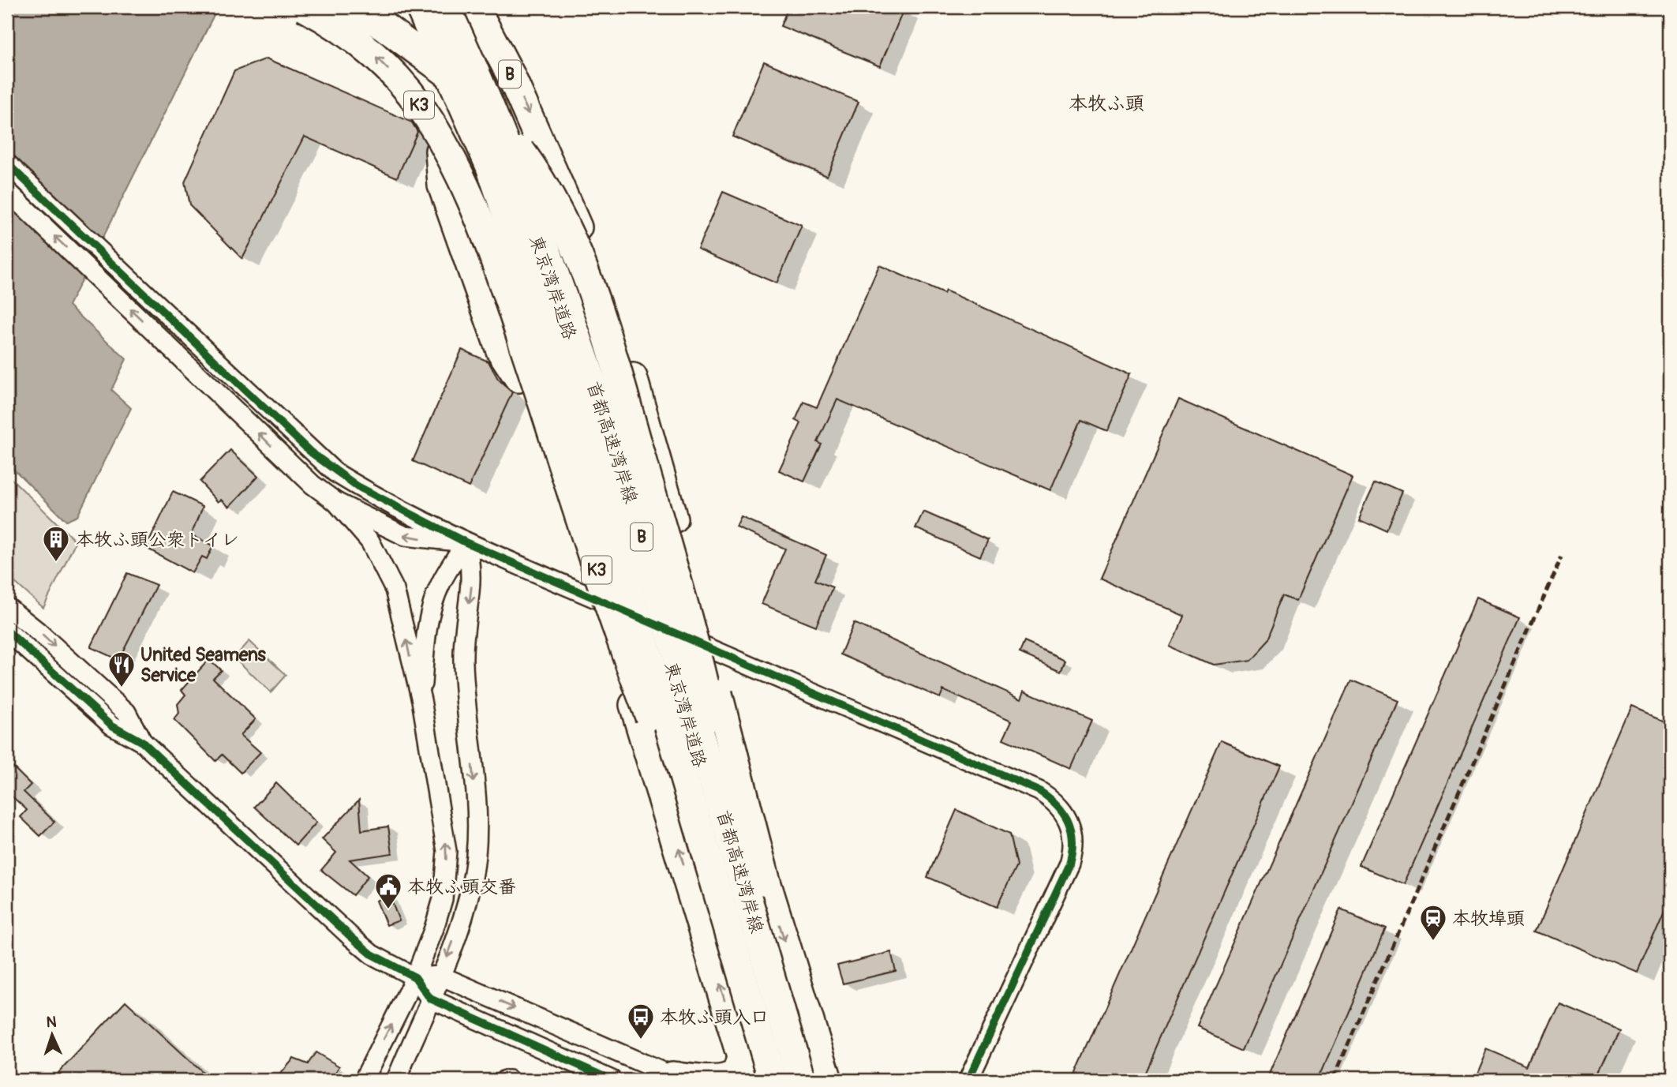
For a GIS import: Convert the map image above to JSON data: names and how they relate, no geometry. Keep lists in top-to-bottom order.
{
  "streets": {
    "highway": [
      "B",
      "K3",
      "東京湾岸道路",
      "首都高速湾岸線"
    ]
  },
  "crossings": [
    ["K3", "首都高速湾岸線"]
  ],
  "districts": ["本牧ふ頭"],
  "places": {
    "building": ["本牧ふ頭公衆トイレ"],
    "restaurant": ["United Seamens Service"],
    "public building": ["本牧ふ頭交番"],
    "station": ["本牧埠頭"],
    "bus stop": ["本牧ふ頭入口"]
  },
  "north": "top"
}
